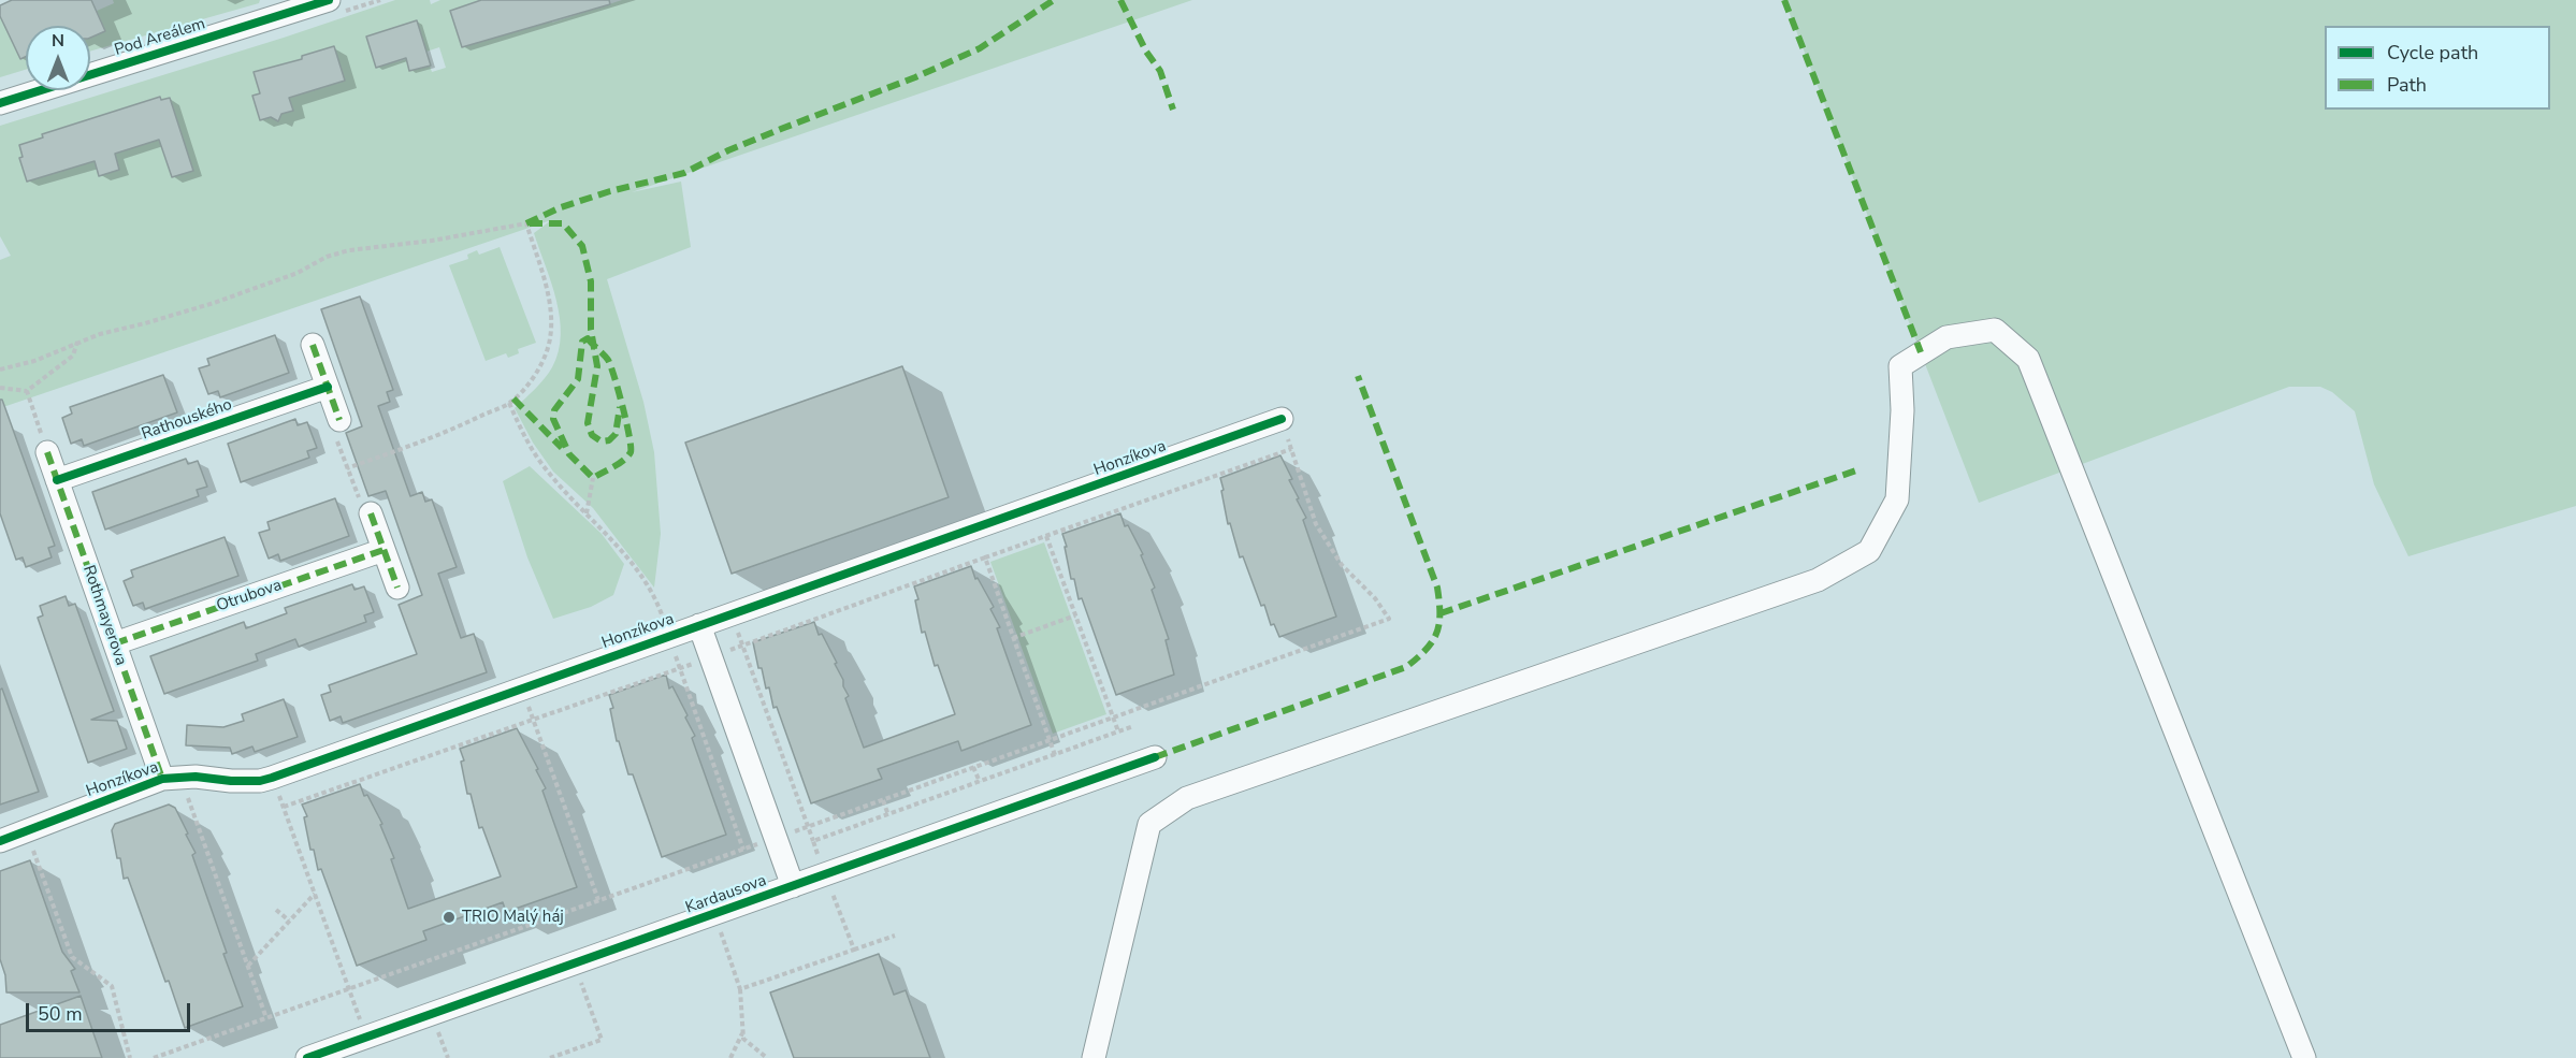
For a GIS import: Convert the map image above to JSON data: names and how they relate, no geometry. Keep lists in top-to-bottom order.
{
  "streets": {
    "street": [
      "Pod Areálem",
      "Rathouského",
      "Honzíkova",
      "Otrubova",
      "Rothmayerova",
      "Kardausova"
    ]
  },
  "crossings": [
    ["Rathouského", "Rothmayerova"],
    ["Honzíkova", "Rothmayerova"],
    ["Otrubova", "Rothmayerova"]
  ],
  "places": ["TRIO Malý háj"],
  "legend": ["Cycle path", "Path"],
  "scale_bar": "50 m",
  "north": "top"
}
